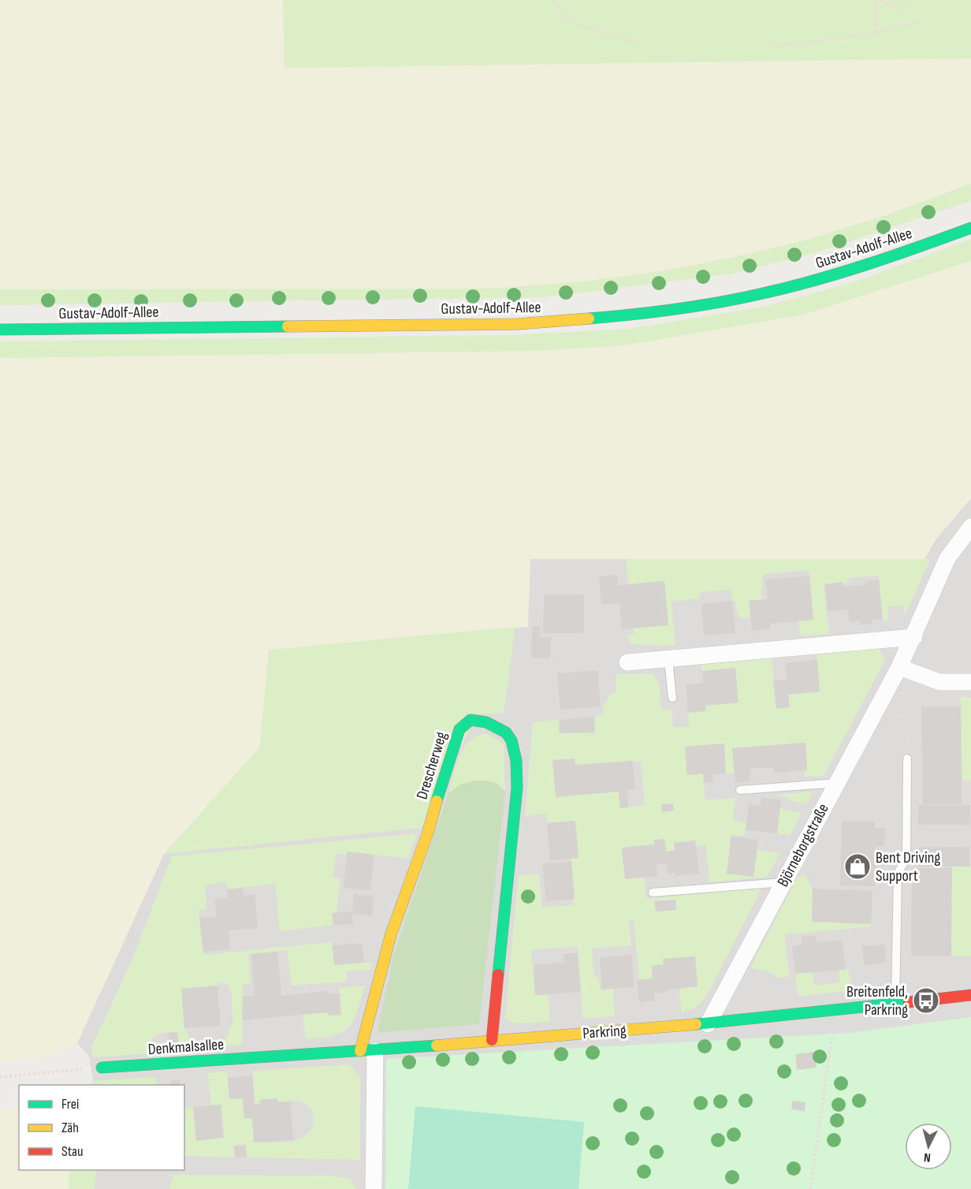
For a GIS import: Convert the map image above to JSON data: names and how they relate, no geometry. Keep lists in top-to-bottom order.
{
  "streets": {
    "street": [
      "Gustav-Adolf-Allee",
      "Drescherweg",
      "Björneborgstraße",
      "Parkring",
      "Denkmalsallee"
    ]
  },
  "crossings": [
    ["Drescherweg", "Parkring"],
    ["Drescherweg", "Denkmalsallee"],
    ["Björneborgstraße", "Parkring"],
    ["Parkring", "Denkmalsallee"]
  ],
  "places": {
    "shop": ["Bent Driving Support"],
    "bus stop": ["Breitenfeld, Parkring"]
  },
  "legend": ["Frei", "Zäh", "Stau"],
  "north": "bottom"
}
